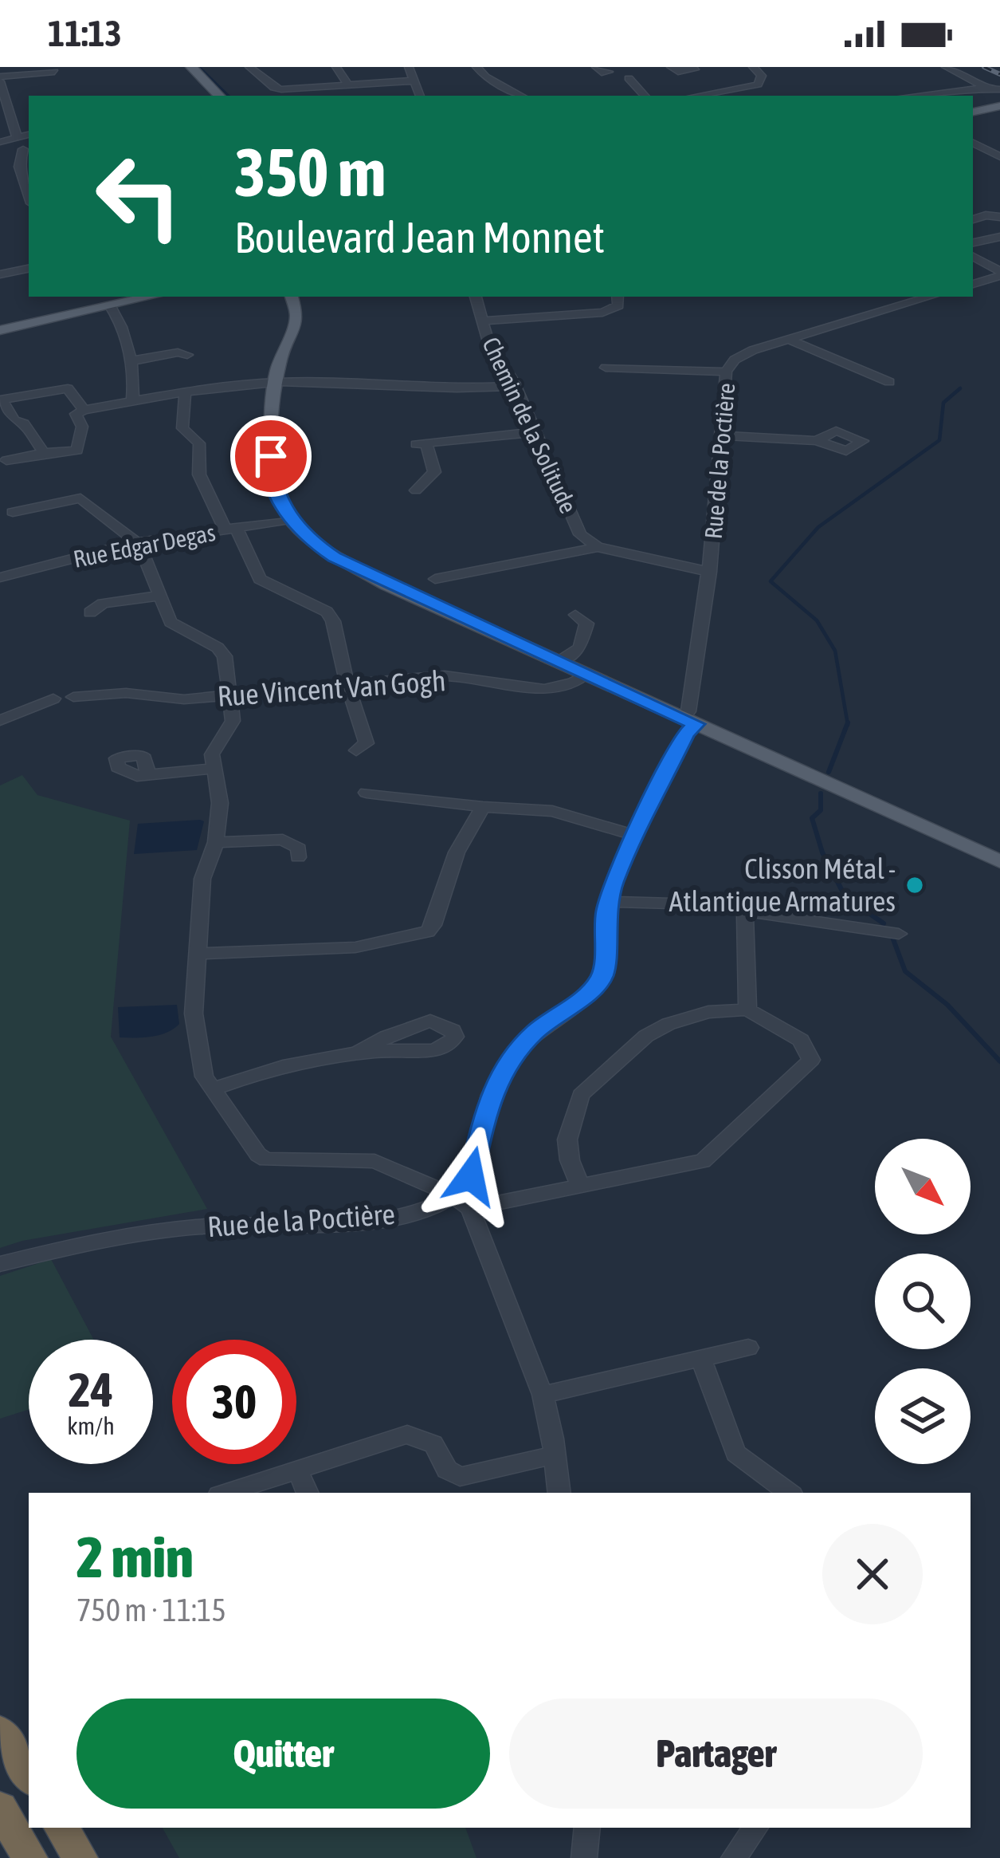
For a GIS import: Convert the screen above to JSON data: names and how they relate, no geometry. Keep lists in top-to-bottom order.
{
  "streets": {
    "street": [
      "Chemin de la Solitude",
      "Rue de la Poctière",
      "Rue Edgar Degas",
      "Rue Vincent Van Gogh"
    ]
  },
  "places": ["Clisson Métal - Atlantique Armatures"],
  "north": "bottom right",
  "page": {
    "status": "11:13",
    "turn": ["350 m", "Boulevard Jean Monnet"],
    "speed": "24 km/h",
    "limit": "30",
    "heading": ["2 min", "750 m · 11:15"],
    "buttons": ["Quitter", "Partager"]
  }
}
